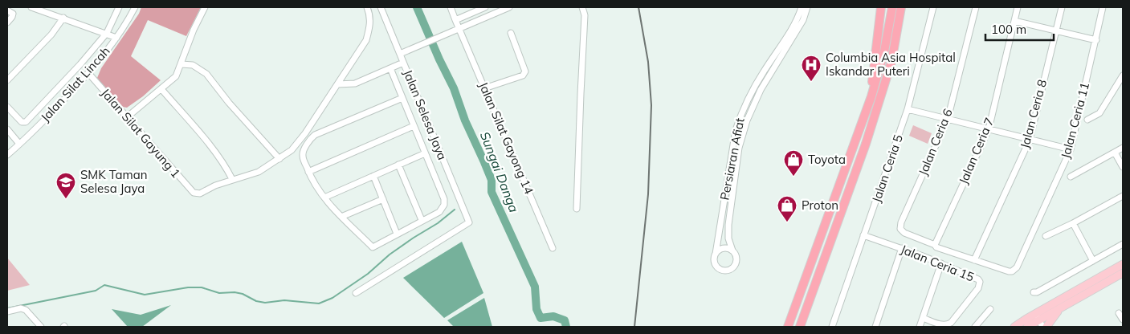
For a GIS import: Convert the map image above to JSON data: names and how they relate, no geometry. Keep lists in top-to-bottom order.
{
  "streets": {
    "street": [
      "Jalan Silat Lincah",
      "Jalan Ceria 8",
      "Jalan Selesa Jaya",
      "Jalan Ceria 11",
      "Jalan Silat Gayung 1",
      "Jalan Silat Gayong 14",
      "Jalan Ceria 6",
      "Jalan Ceria 7",
      "Persiaran Afiat",
      "Jalan Ceria 5",
      "Jalan Ceria 15"
    ]
  },
  "crossings": [
    ["Jalan Silat Lincah", "Jalan Silat Gayung 1"],
    ["Jalan Ceria 8", "Jalan Ceria 11"],
    ["Jalan Ceria 6", "Jalan Ceria 7"],
    ["Jalan Ceria 5", "Jalan Ceria 15"]
  ],
  "water": ["Sungai Danga"],
  "places": {
    "hospital": ["Columbia Asia Hospital Iskandar Puteri"],
    "shop": ["Toyota", "Proton"],
    "school or university": ["SMK Taman Selesa Jaya"]
  },
  "scale_bar": "100 m"
}
